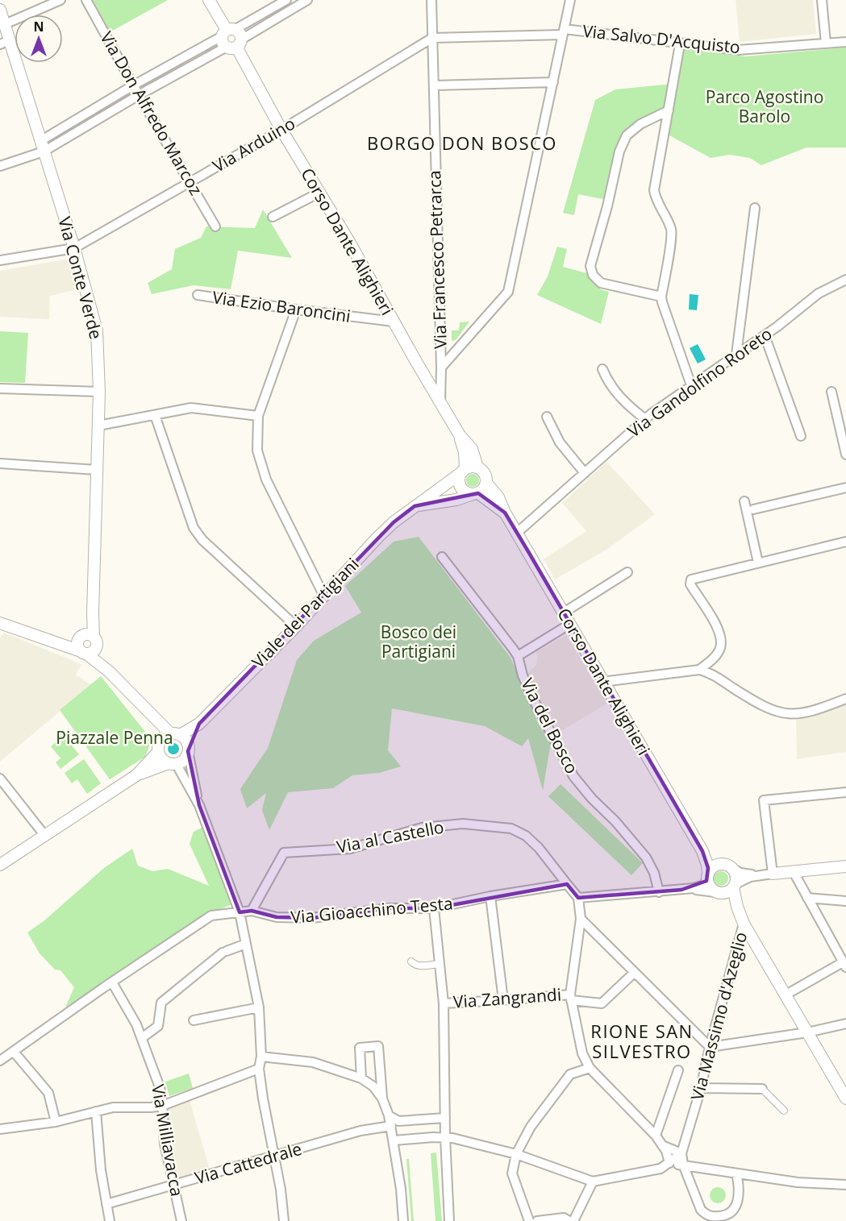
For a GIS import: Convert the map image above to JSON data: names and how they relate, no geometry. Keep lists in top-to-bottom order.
{
  "streets": {
    "street": [
      "Via Salvo D'Acquisto",
      "Via Don Alfredo Marcoz",
      "Via Arduino",
      "Corso Dante Alighieri",
      "Via Francesco Petrarca",
      "Via Conte Verde",
      "Via Ezio Baroncini",
      "Via Gandolfino Roreto",
      "Viale dei Partigiani",
      "Via del Bosco",
      "Via al Castello",
      "Via Gioacchino Testa",
      "Via Zangrandi",
      "Via Massimo d'Azeglio",
      "Via Milliavacca",
      "Via Cattedrale"
    ]
  },
  "crossings": [
    ["Via Salvo D'Acquisto", "Via Arduino"],
    ["Via Salvo D'Acquisto", "Via Francesco Petrarca"],
    ["Via Don Alfredo Marcoz", "Via Arduino"],
    ["Via Arduino", "Corso Dante Alighieri"],
    ["Via Arduino", "Via Francesco Petrarca"],
    ["Via Arduino", "Via Conte Verde"],
    ["Corso Dante Alighieri", "Via Francesco Petrarca"],
    ["Corso Dante Alighieri", "Via Ezio Baroncini"],
    ["Corso Dante Alighieri", "Via Gandolfino Roreto"],
    ["Corso Dante Alighieri", "Viale dei Partigiani"],
    ["Via al Castello", "Via Gioacchino Testa"],
    ["Via Gioacchino Testa", "Via Milliavacca"],
    ["Via Milliavacca", "Via Cattedrale"]
  ],
  "districts": ["BORGO DON BOSCO", "RIONE SAN SILVESTRO"],
  "parks": ["Parco Agostino Barolo", "Bosco dei Partigiani", "Piazzale Penna"],
  "north": "top"
}
